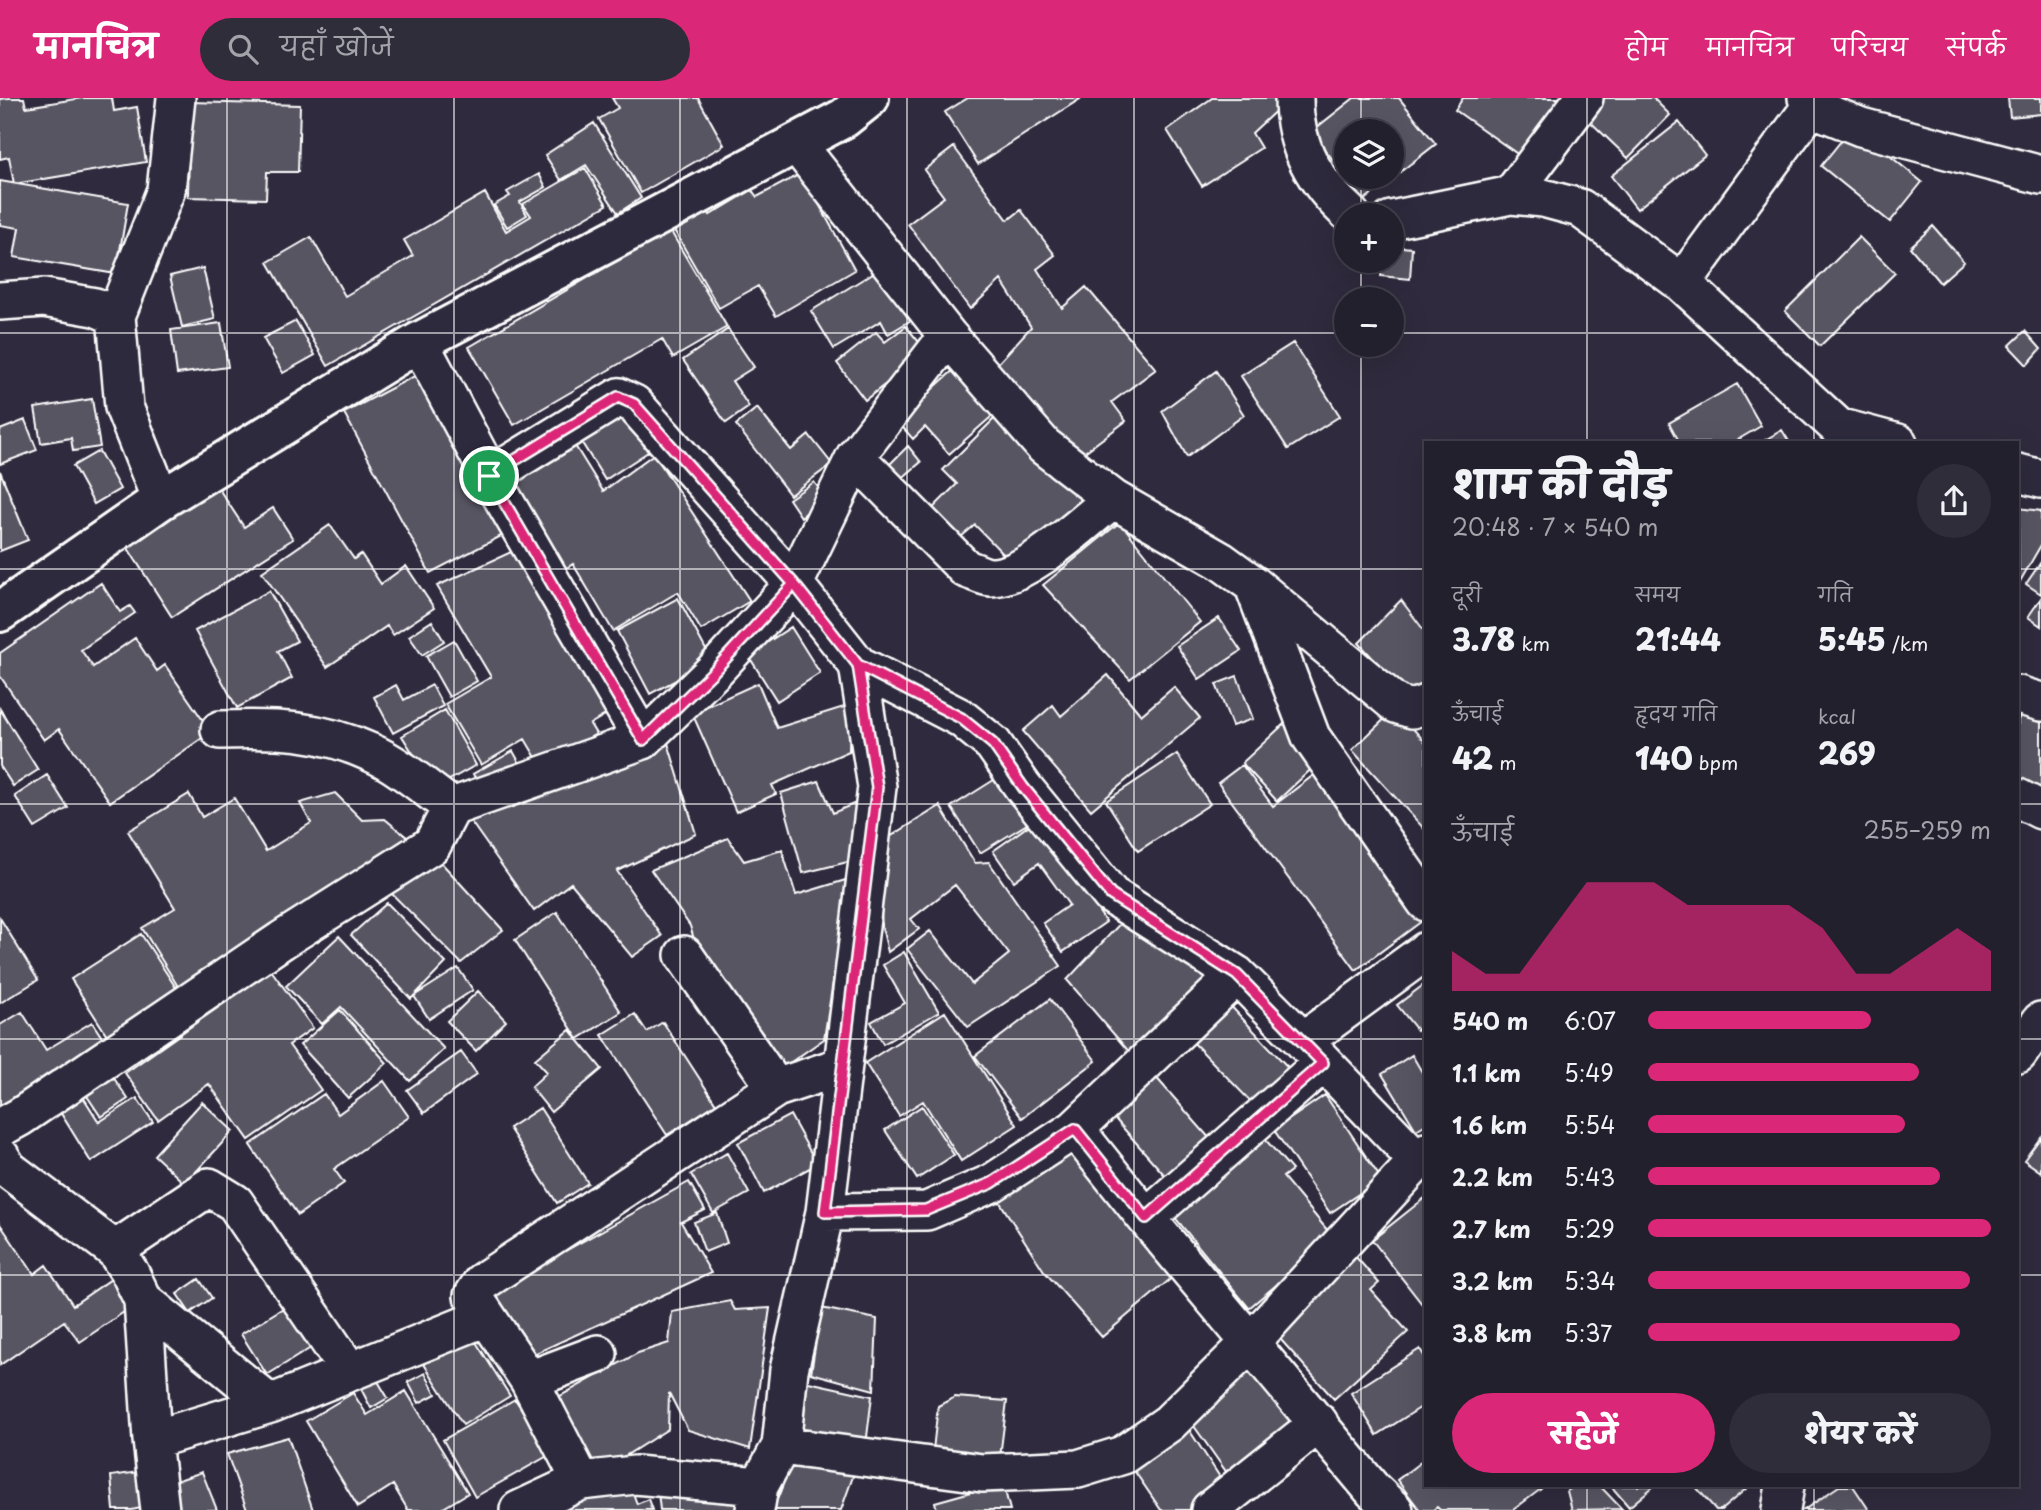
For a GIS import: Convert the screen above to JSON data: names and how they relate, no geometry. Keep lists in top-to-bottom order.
{
  "page": {
    "header": "मानचित्र",
    "search": "यहाँ खोजें",
    "nav": [
      "होम",
      "मानचित्र",
      "परिचय",
      "संपर्क"
    ],
    "map_buttons": ["+", "−"],
    "heading": ["शाम की दौड़", "20:48 · 7 × 540 m"],
    "stats": [
      ["दूरी", "3.78 km"],
      ["समय", "21:44"],
      ["गति", "5:45 /km"],
      ["ऊँचाई", "42 m"],
      ["हृदय गति", "140 bpm"],
      ["kcal", "269"]
    ],
    "chart": ["ऊँचाई", "255–259 m"],
    "list": [
      {
        "name": "540 m",
        "note": "6:07"
      },
      {
        "name": "1.1 km",
        "note": "5:49"
      },
      {
        "name": "1.6 km",
        "note": "5:54"
      },
      {
        "name": "2.2 km",
        "note": "5:43"
      },
      {
        "name": "2.7 km",
        "note": "5:29"
      },
      {
        "name": "3.2 km",
        "note": "5:34"
      },
      {
        "name": "3.8 km",
        "note": "5:37"
      }
    ],
    "buttons": ["सहेजें", "शेयर करें"]
  }
}
